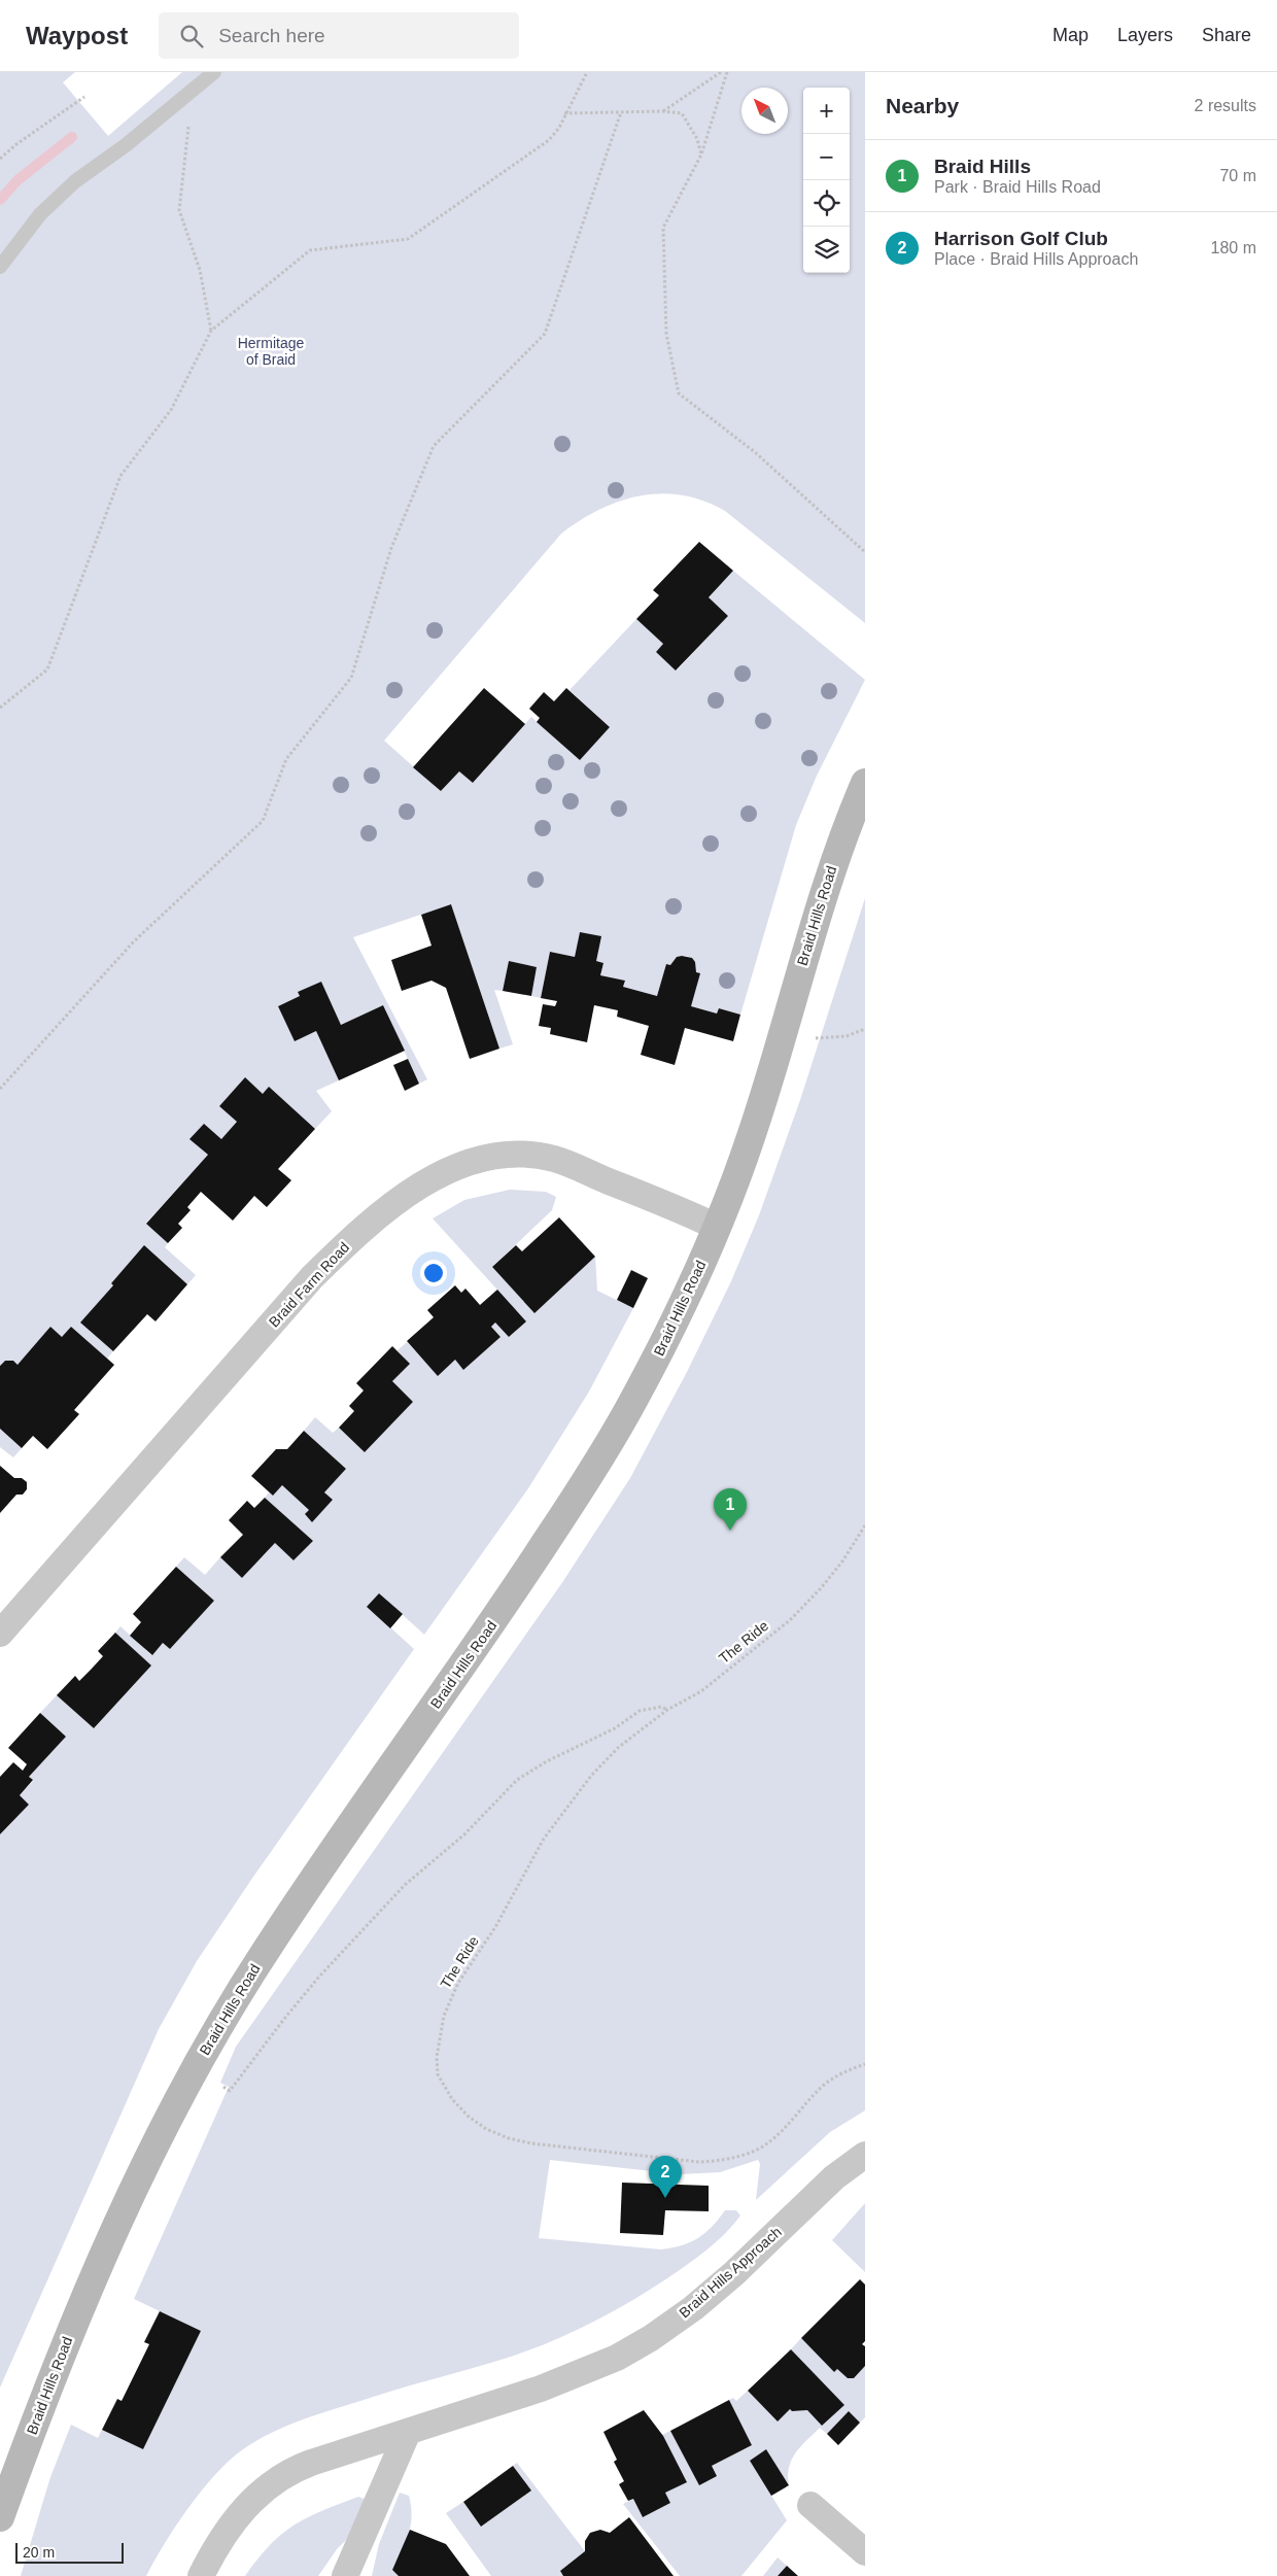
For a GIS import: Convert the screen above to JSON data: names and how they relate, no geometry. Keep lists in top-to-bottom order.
{
  "streets": {
    "street": ["Braid Hills Road", "Braid Farm Road", "Braid Hills Approach"],
    "path": ["The Ride"]
  },
  "crossings": [
    ["Braid Hills Road", "Braid Farm Road"]
  ],
  "parks": ["Hermitage of Braid"],
  "scale_bar": "20 m",
  "north": "top left",
  "page": {
    "header": "Waypost",
    "search": "Search here",
    "nav": ["Map", "Layers", "Share"],
    "heading": ["Nearby", "2 results"],
    "map_buttons": ["+", "−"],
    "list": [
      {
        "mark": "1",
        "name": "Braid Hills",
        "note": "Park · Braid Hills Road",
        "value": "70 m"
      },
      {
        "mark": "2",
        "name": "Harrison Golf Club",
        "note": "Place · Braid Hills Approach",
        "value": "180 m"
      }
    ],
    "pins": ["1", "2"],
    "scale": "20 m"
  }
}
